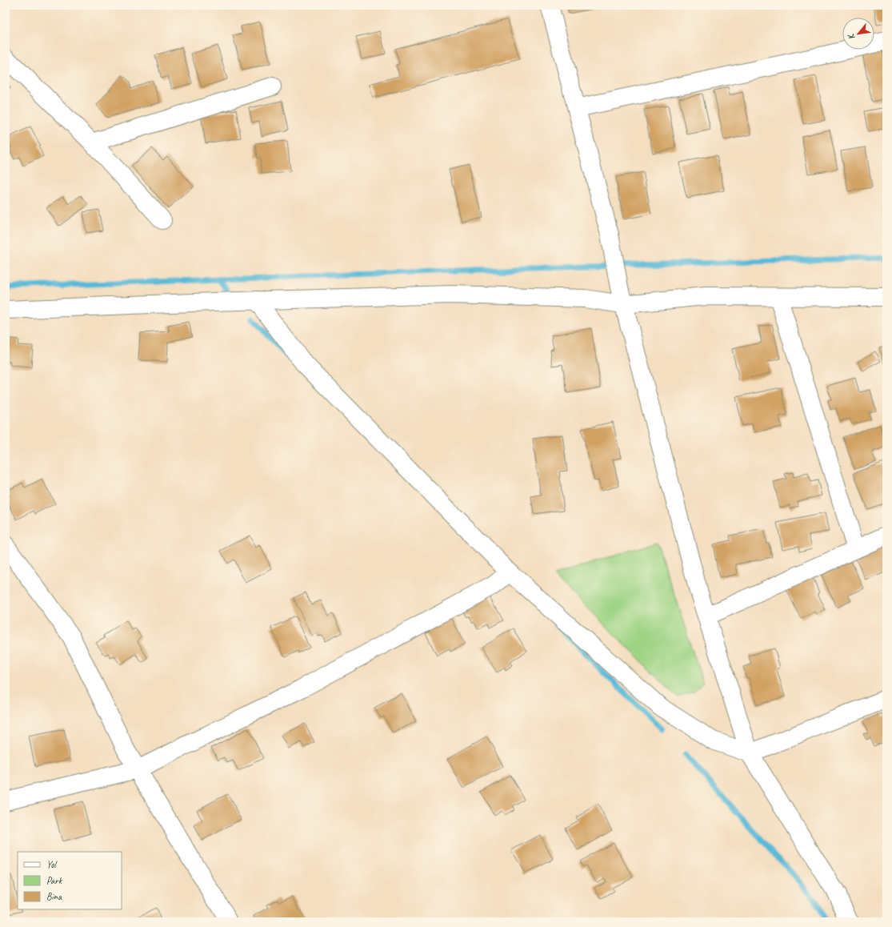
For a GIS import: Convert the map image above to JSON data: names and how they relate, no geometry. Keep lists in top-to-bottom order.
{
  "legend": ["Yol", "Park", "Bina"],
  "north": "bottom left"
}
